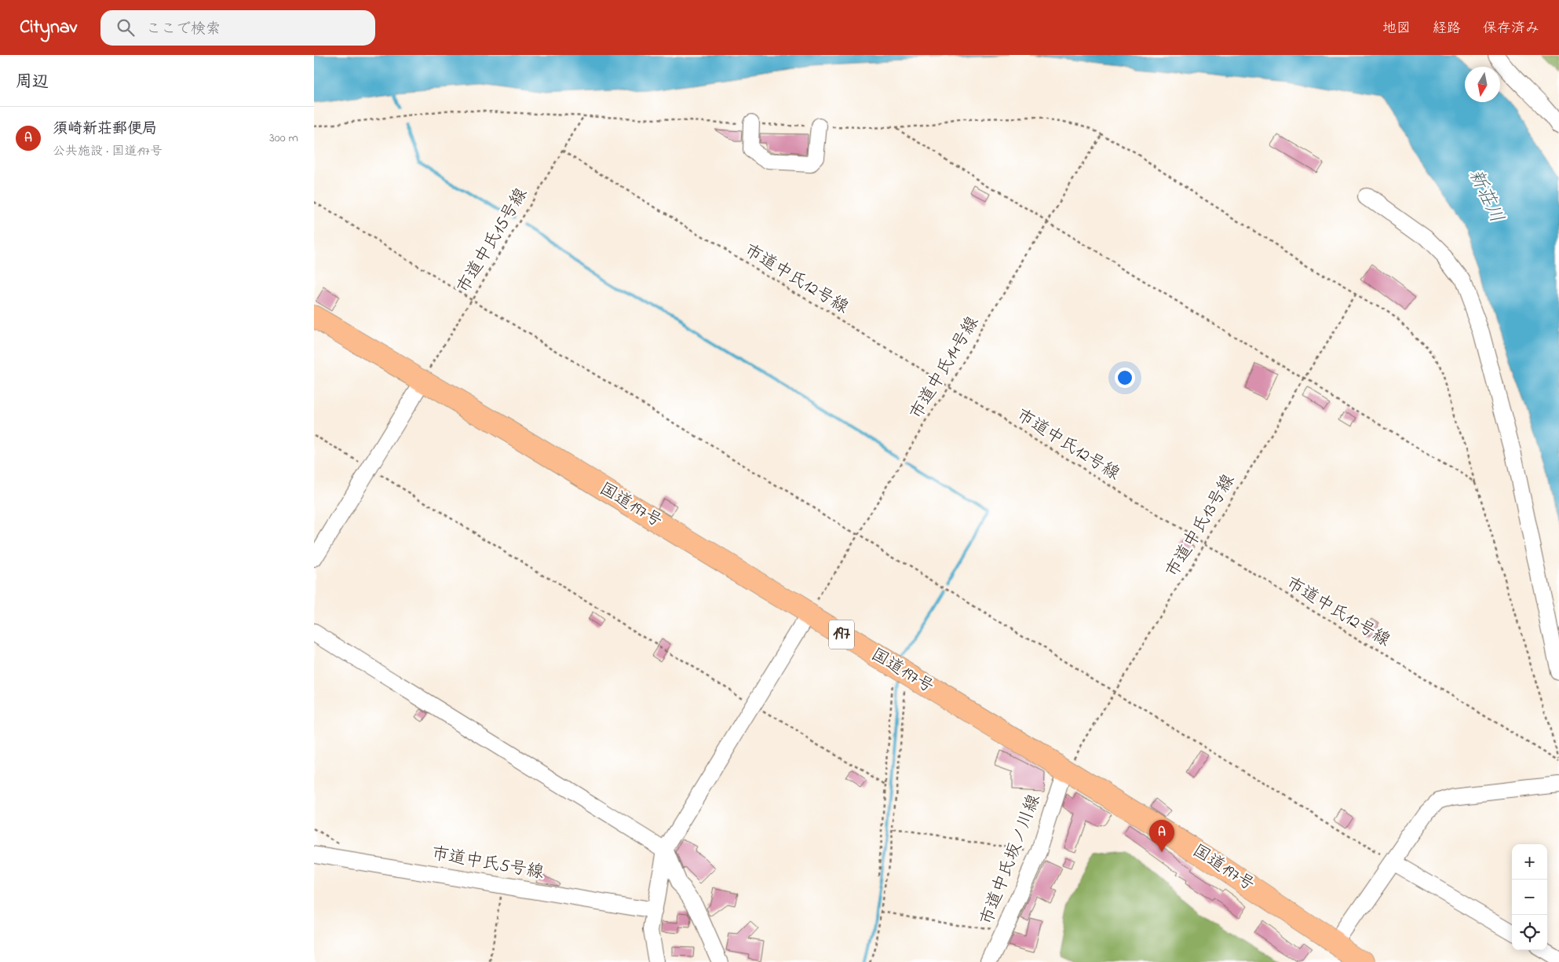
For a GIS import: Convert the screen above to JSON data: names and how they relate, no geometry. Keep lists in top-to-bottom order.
{
  "streets": {
    "highway": ["国道197号", "197"],
    "street": ["市道中氏坂ノ川線", "市道中氏5号線"],
    "path": [
      "市道中氏15号線",
      "市道中氏12号線",
      "市道中氏14号線",
      "市道中氏13号線"
    ]
  },
  "crossings": [
    ["市道中氏15号線", "市道中氏12号線"],
    ["市道中氏15号線", "国道197号"],
    ["市道中氏12号線", "市道中氏14号線"],
    ["市道中氏12号線", "市道中氏13号線"],
    ["市道中氏14号線", "国道197号"],
    ["国道197号", "市道中氏13号線"],
    ["国道197号", "市道中氏坂ノ川線"],
    ["市道中氏13号線", "市道中氏坂ノ川線"]
  ],
  "water": ["新荘川"],
  "north": "bottom",
  "page": {
    "header": "Citynav",
    "search": "ここで検索",
    "nav": ["地図", "経路", "保存済み"],
    "heading": "周辺",
    "list": [
      {
        "mark": "A",
        "name": "須崎新荘郵便局",
        "note": "公共施設 · 国道197号",
        "value": "300 m"
      }
    ],
    "pins": "A",
    "map_buttons": ["+", "−"]
  }
}
